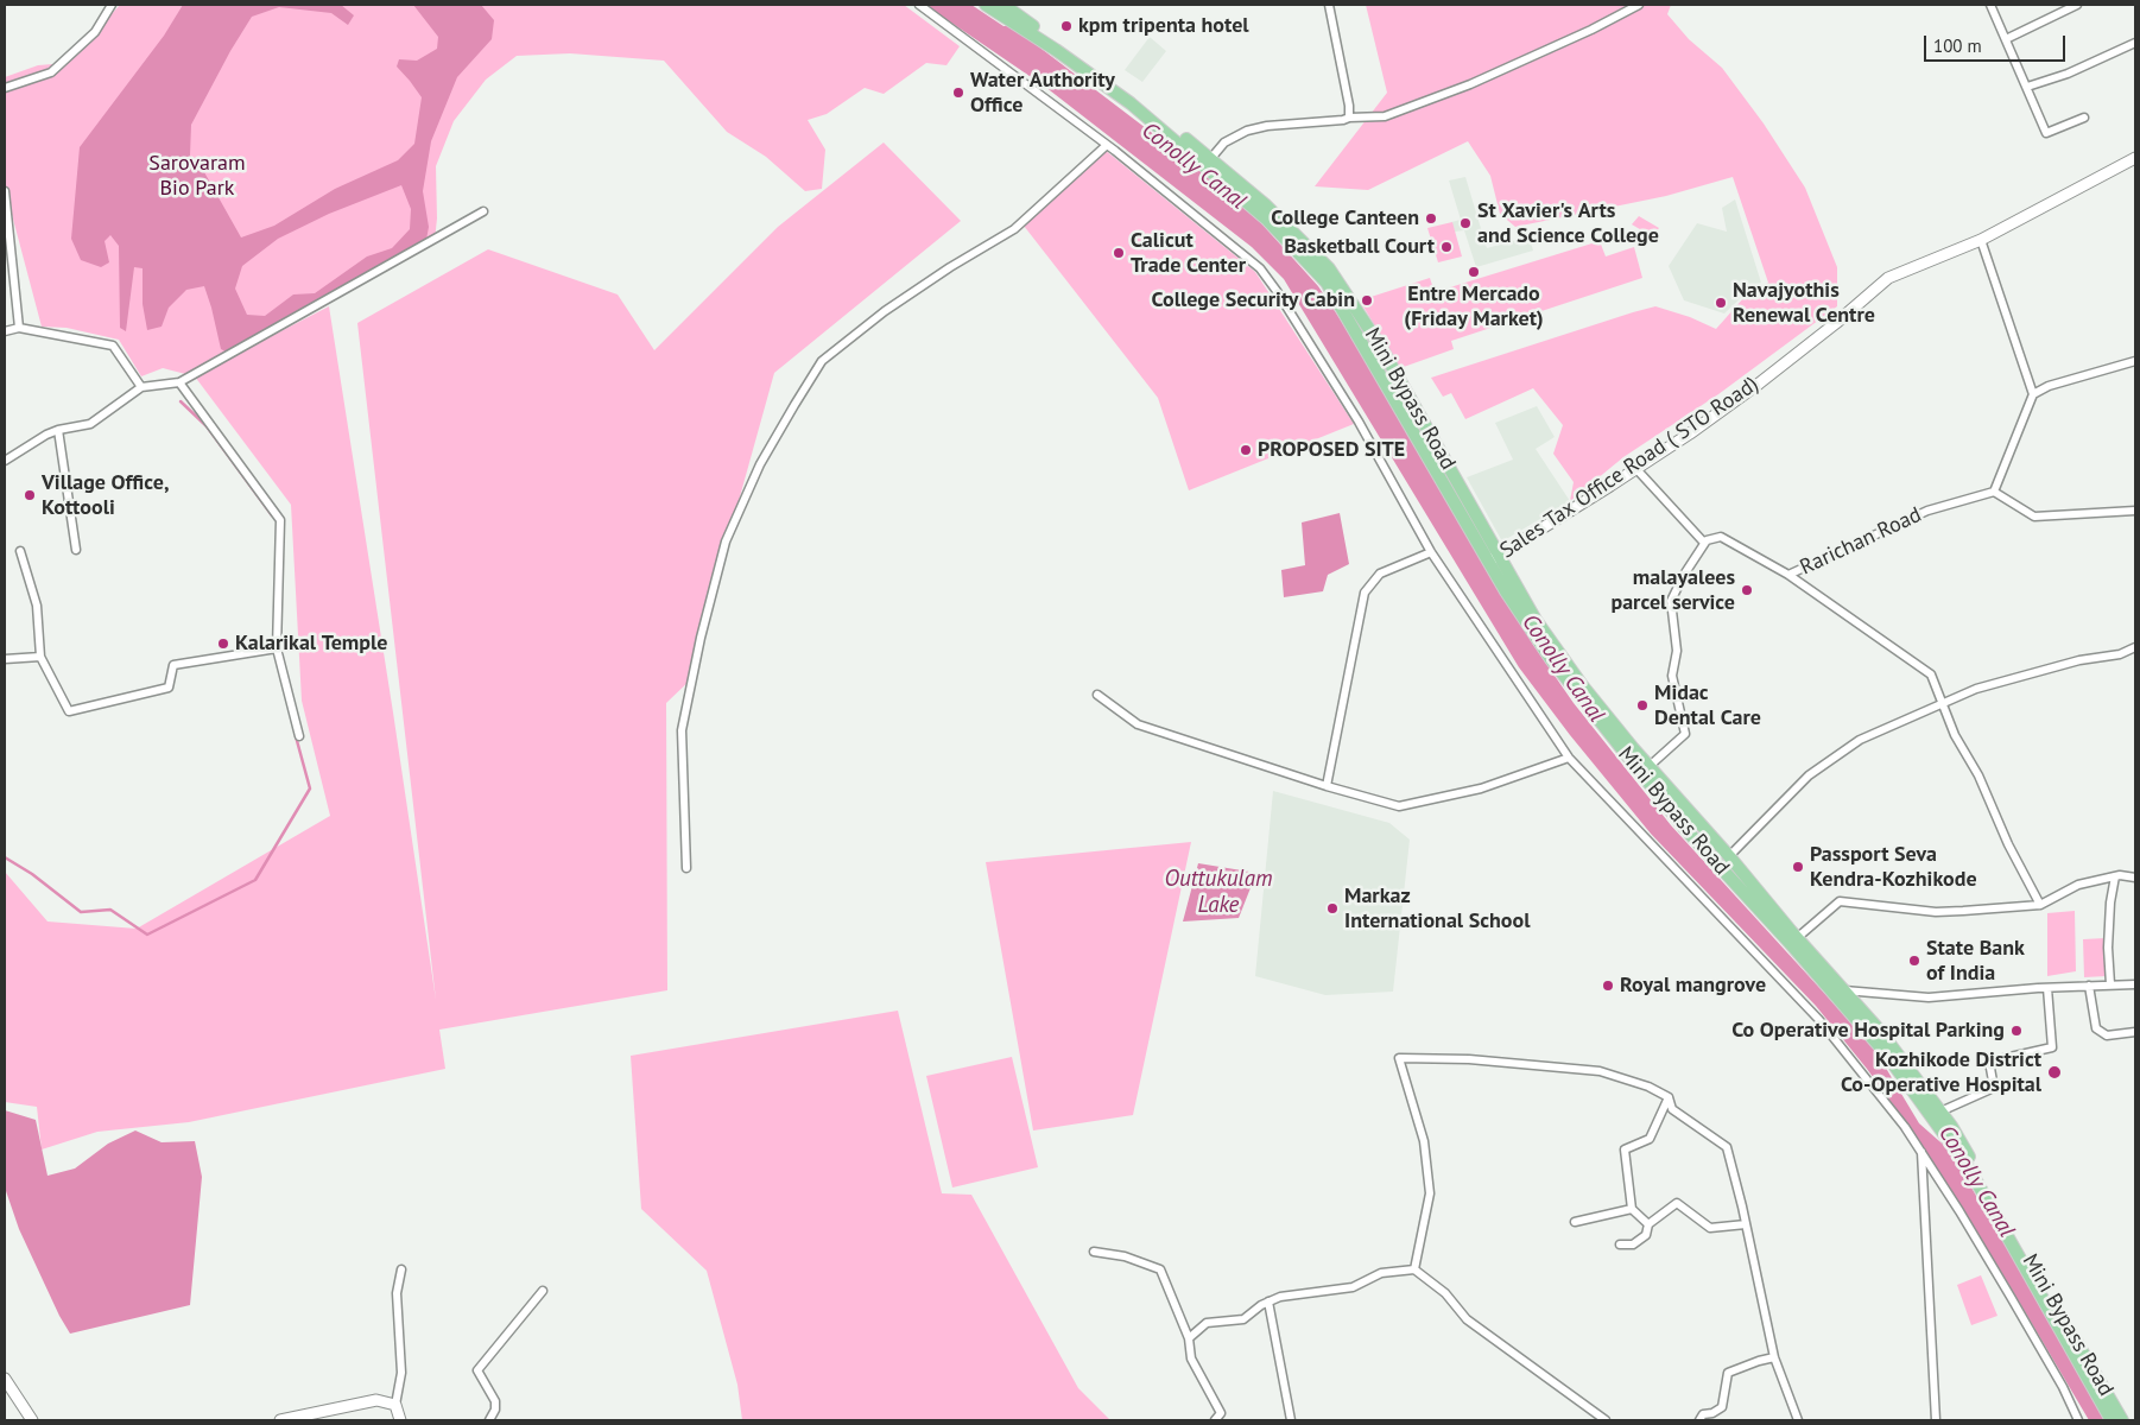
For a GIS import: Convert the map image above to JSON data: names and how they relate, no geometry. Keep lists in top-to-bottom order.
{
  "streets": {
    "main road": ["Mini Bypass Road"],
    "street": ["Sales Tax Office Road ( STO Road)", "Rarichan Road"]
  },
  "crossings": [
    ["Mini Bypass Road", "Sales Tax Office Road ( STO Road)"]
  ],
  "water": ["Conolly Canal", "Outtukulam Lake"],
  "parks": ["Sarovaram Bio Park"],
  "places": [
    "kpm tripenta hotel",
    "Water Authority Office",
    "College Canteen",
    "St Xavier's Arts and Science College",
    "Basketball Court",
    "Calicut Trade Center",
    "Entre Mercado (Friday Market)",
    "College Security Cabin",
    "Navajyothis Renewal Centre",
    "PROPOSED SITE",
    "Village Office, Kottooli",
    "malayalees parcel service",
    "Kalarikal Temple",
    "Midac Dental Care",
    "Passport Seva Kendra-Kozhikode",
    "Markaz International School",
    "State Bank of India",
    "Royal mangrove",
    "Co Operative Hospital Parking",
    "Kozhikode District Co-Operative Hospital"
  ],
  "scale_bar": "100 m"
}
